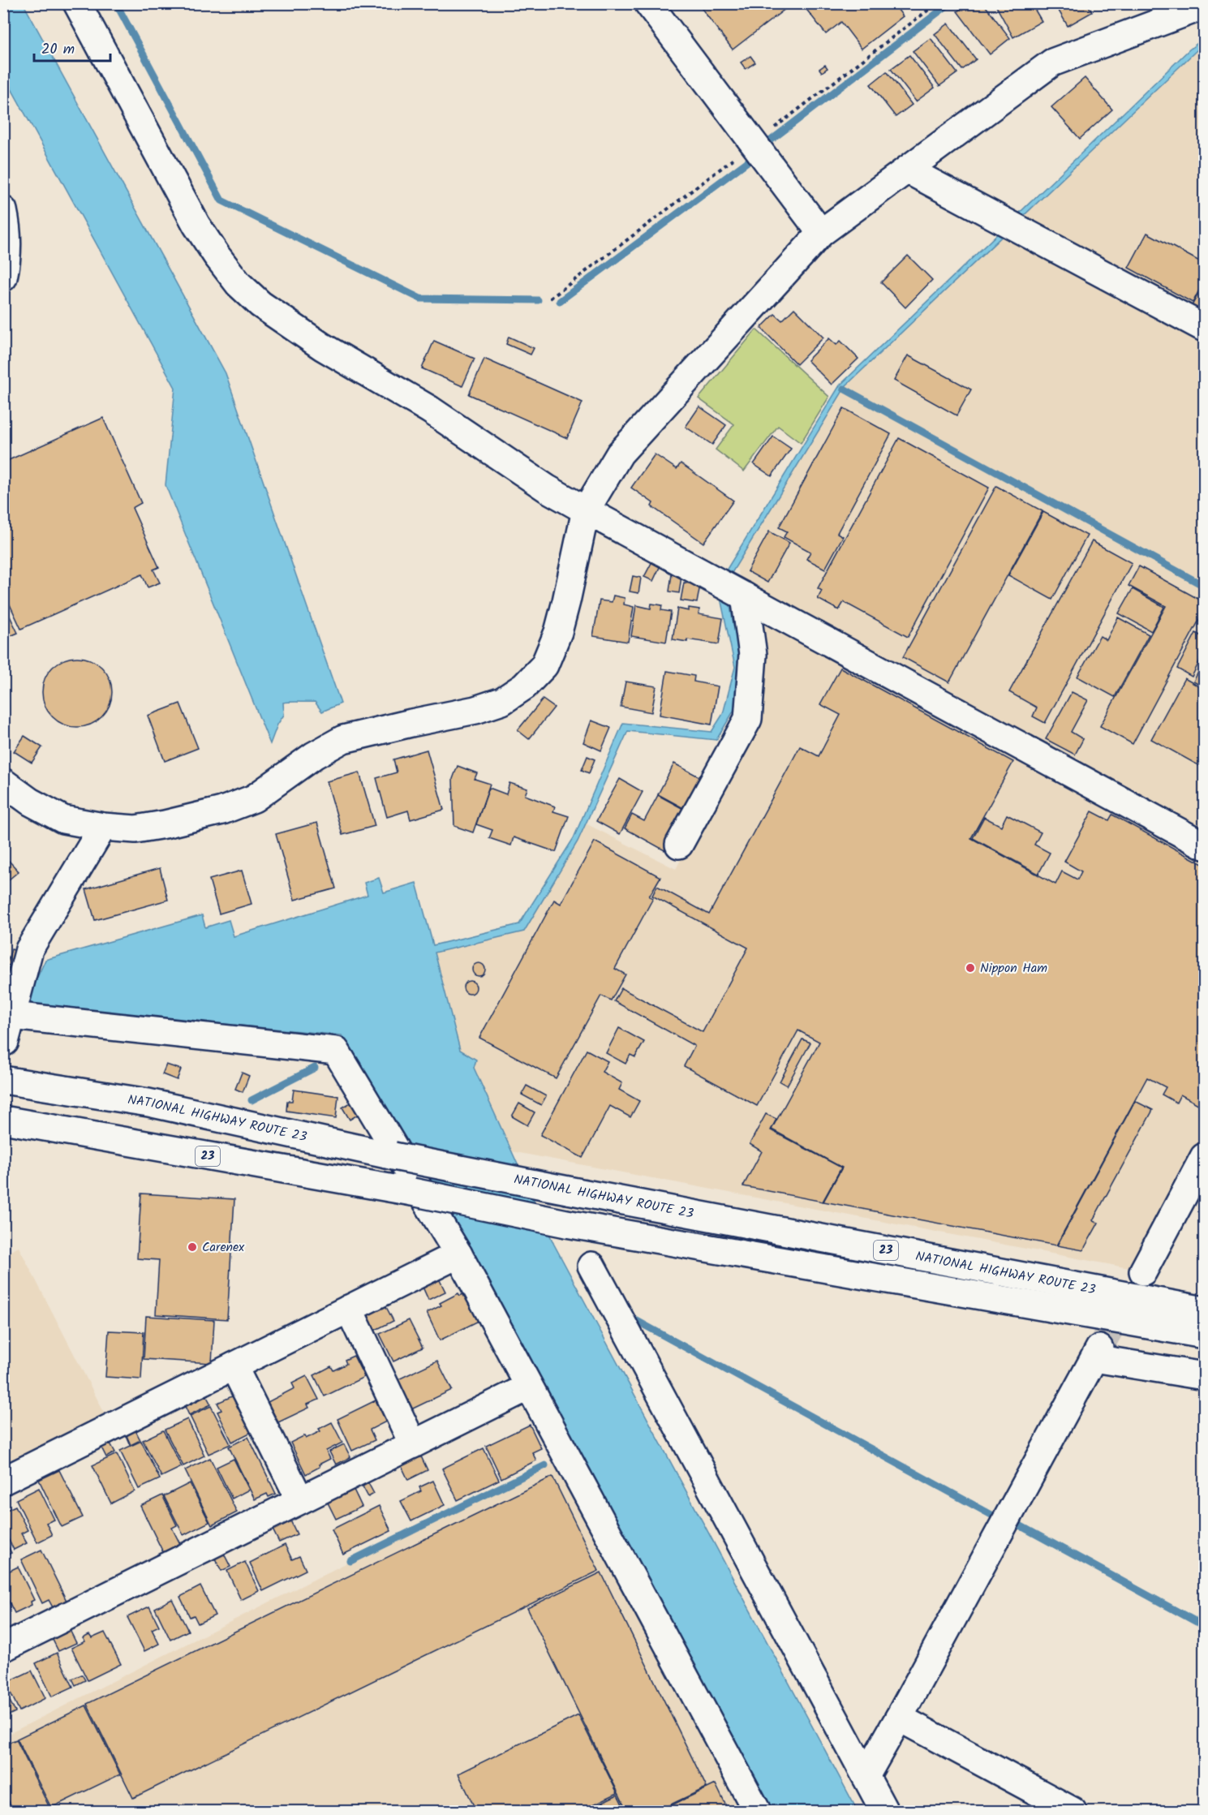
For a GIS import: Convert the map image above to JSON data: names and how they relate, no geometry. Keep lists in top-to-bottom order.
{
  "streets": {
    "main road": ["NATIONAL HIGHWAY ROUTE 23", "23"]
  },
  "crossings": [
    ["NATIONAL HIGHWAY ROUTE 23", "23"]
  ],
  "places": ["Nippon Ham", "Carenex"],
  "scale_bar": "20 m"
}
